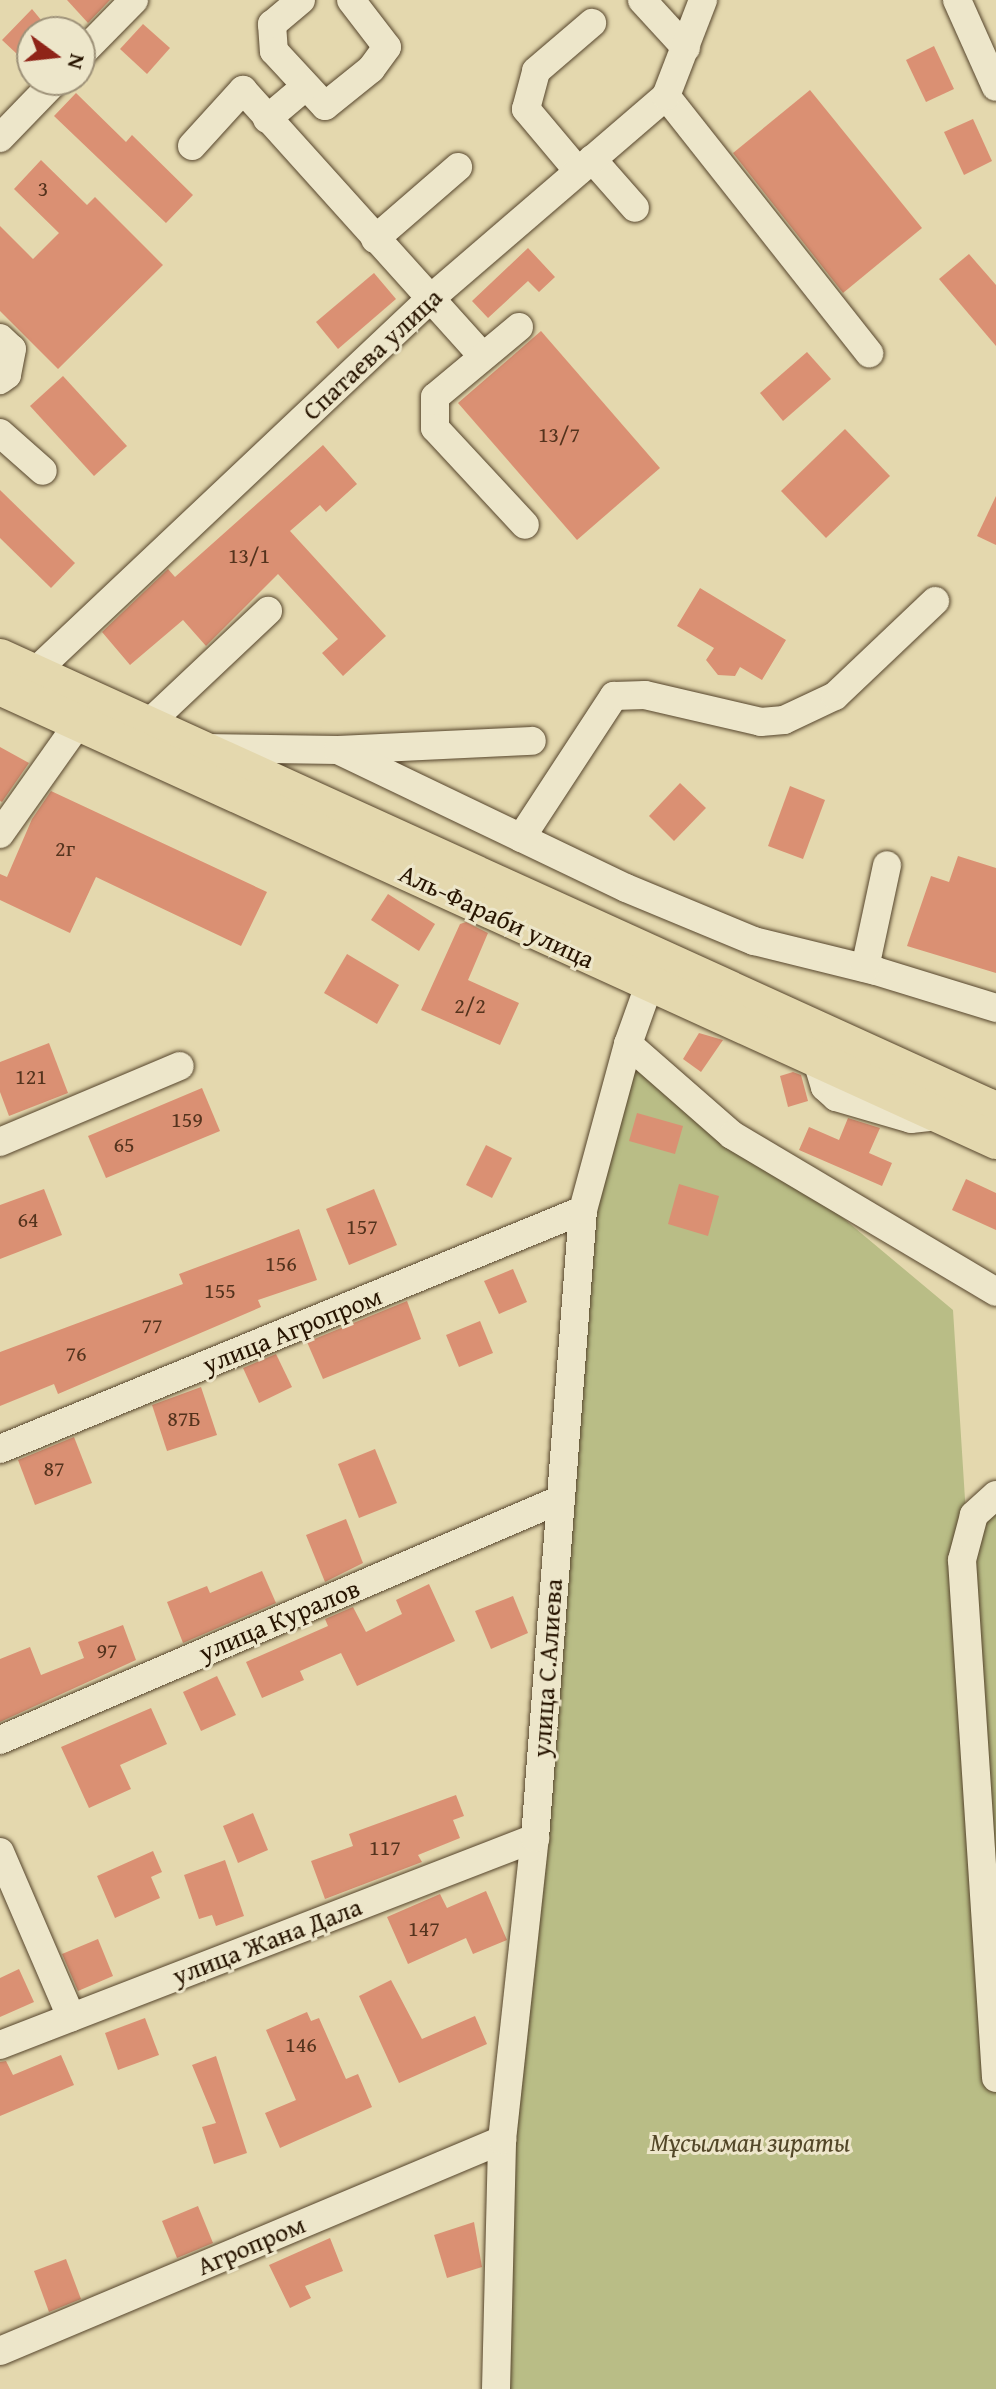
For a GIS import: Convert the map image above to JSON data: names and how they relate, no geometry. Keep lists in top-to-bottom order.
{
  "streets": {
    "main road": ["Аль-Фараби улица"],
    "street": [
      "Спатаева улица",
      "улица Агропром",
      "улица Куралов",
      "улица С.Алиева",
      "улица Жана Дала",
      "Агропром"
    ]
  },
  "crossings": [
    ["Спатаева улица", "Аль-Фараби улица"],
    ["Аль-Фараби улица", "улица С.Алиева"],
    ["улица Агропром", "улица С.Алиева"],
    ["улица Куралов", "улица С.Алиева"],
    ["улица С.Алиева", "улица Жана Дала"],
    ["улица С.Алиева", "Агропром"]
  ],
  "parks": ["Мұсылман зираты"],
  "house_numbers": [
    "3",
    "13/7",
    "13/1",
    "2г",
    "2/2",
    "121",
    "159",
    "65",
    "64",
    "157",
    "156",
    "155",
    "77",
    "76",
    "87Б",
    "87",
    "97",
    "117",
    "147",
    "146"
  ],
  "north": "right"
}
